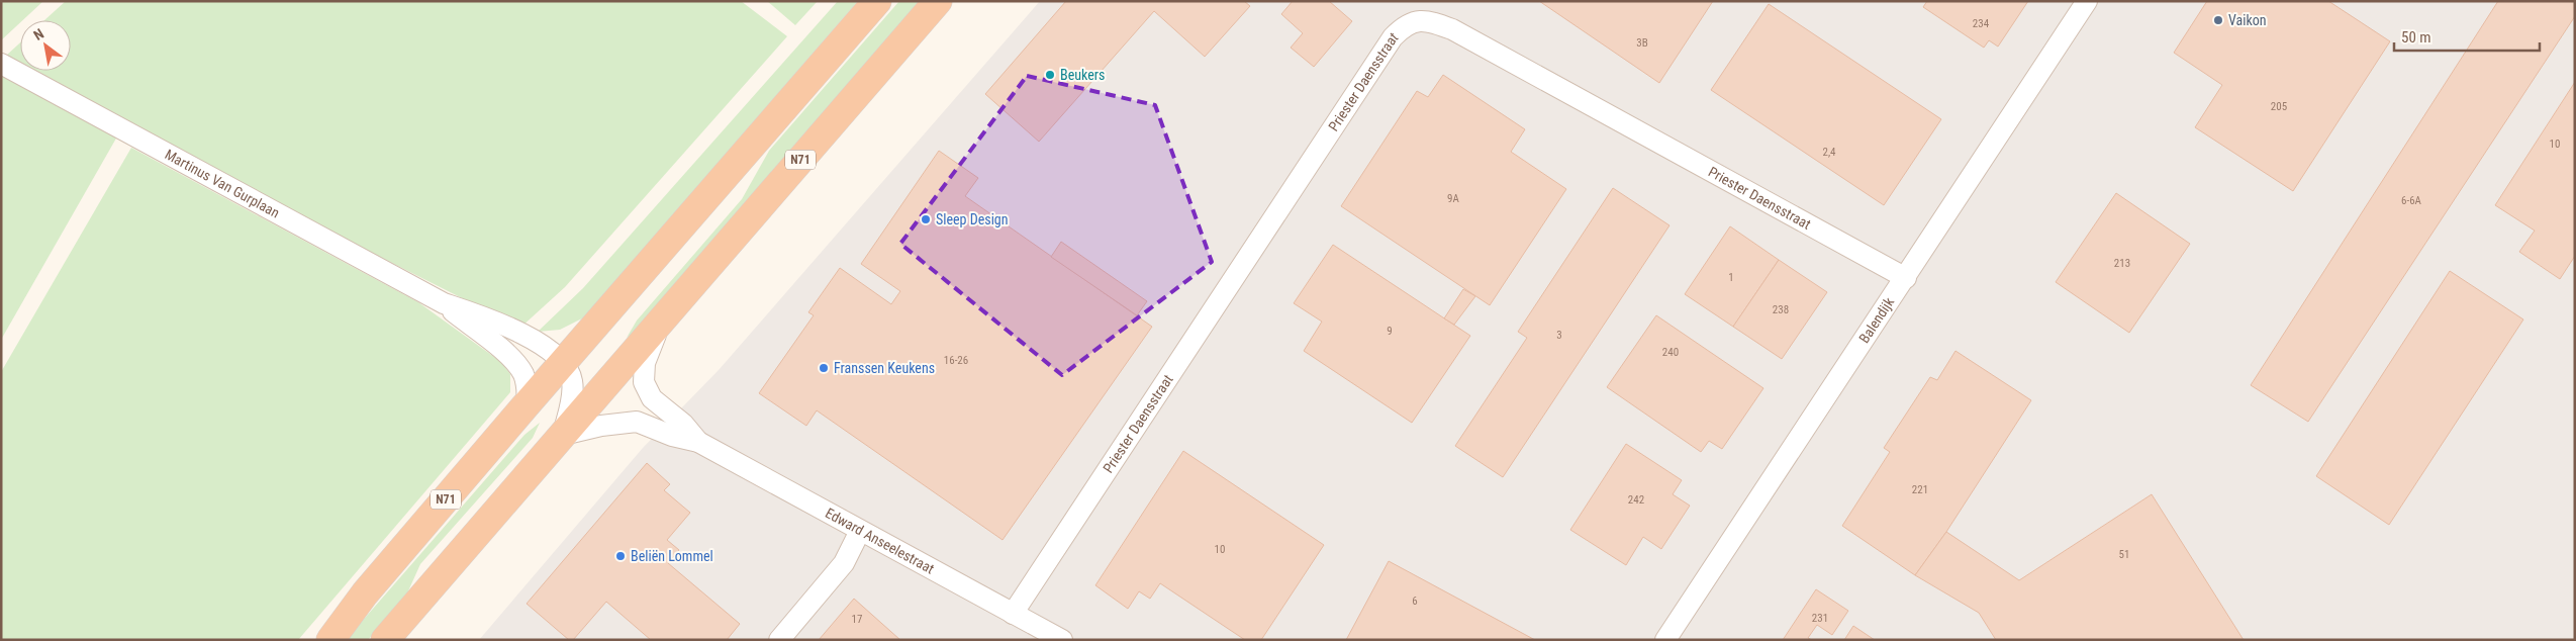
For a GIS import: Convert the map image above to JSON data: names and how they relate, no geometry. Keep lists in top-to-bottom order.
{
  "streets": {
    "highway": ["N71"],
    "street": [
      "Priester Daensstraat",
      "Martinus Van Gurplaan",
      "Balendijk",
      "Edward Anseelestraat"
    ]
  },
  "crossings": [
    ["Priester Daensstraat", "Balendijk"],
    ["Priester Daensstraat", "Edward Anseelestraat"],
    ["N71", "Martinus Van Gurplaan"],
    ["N71", "Edward Anseelestraat"]
  ],
  "places": [
    "Vaikon",
    "Beukers",
    "Sleep Design",
    "Franssen Keukens",
    "Beliën Lommel"
  ],
  "house_numbers": [
    "234",
    "3B",
    "205",
    "10",
    "2,4",
    "9A",
    "6-6A",
    "213",
    "1",
    "238",
    "9",
    "3",
    "240",
    "16-26",
    "221",
    "242",
    "10",
    "51",
    "6",
    "231",
    "17"
  ],
  "scale_bar": "50 m",
  "north": "top left"
}
